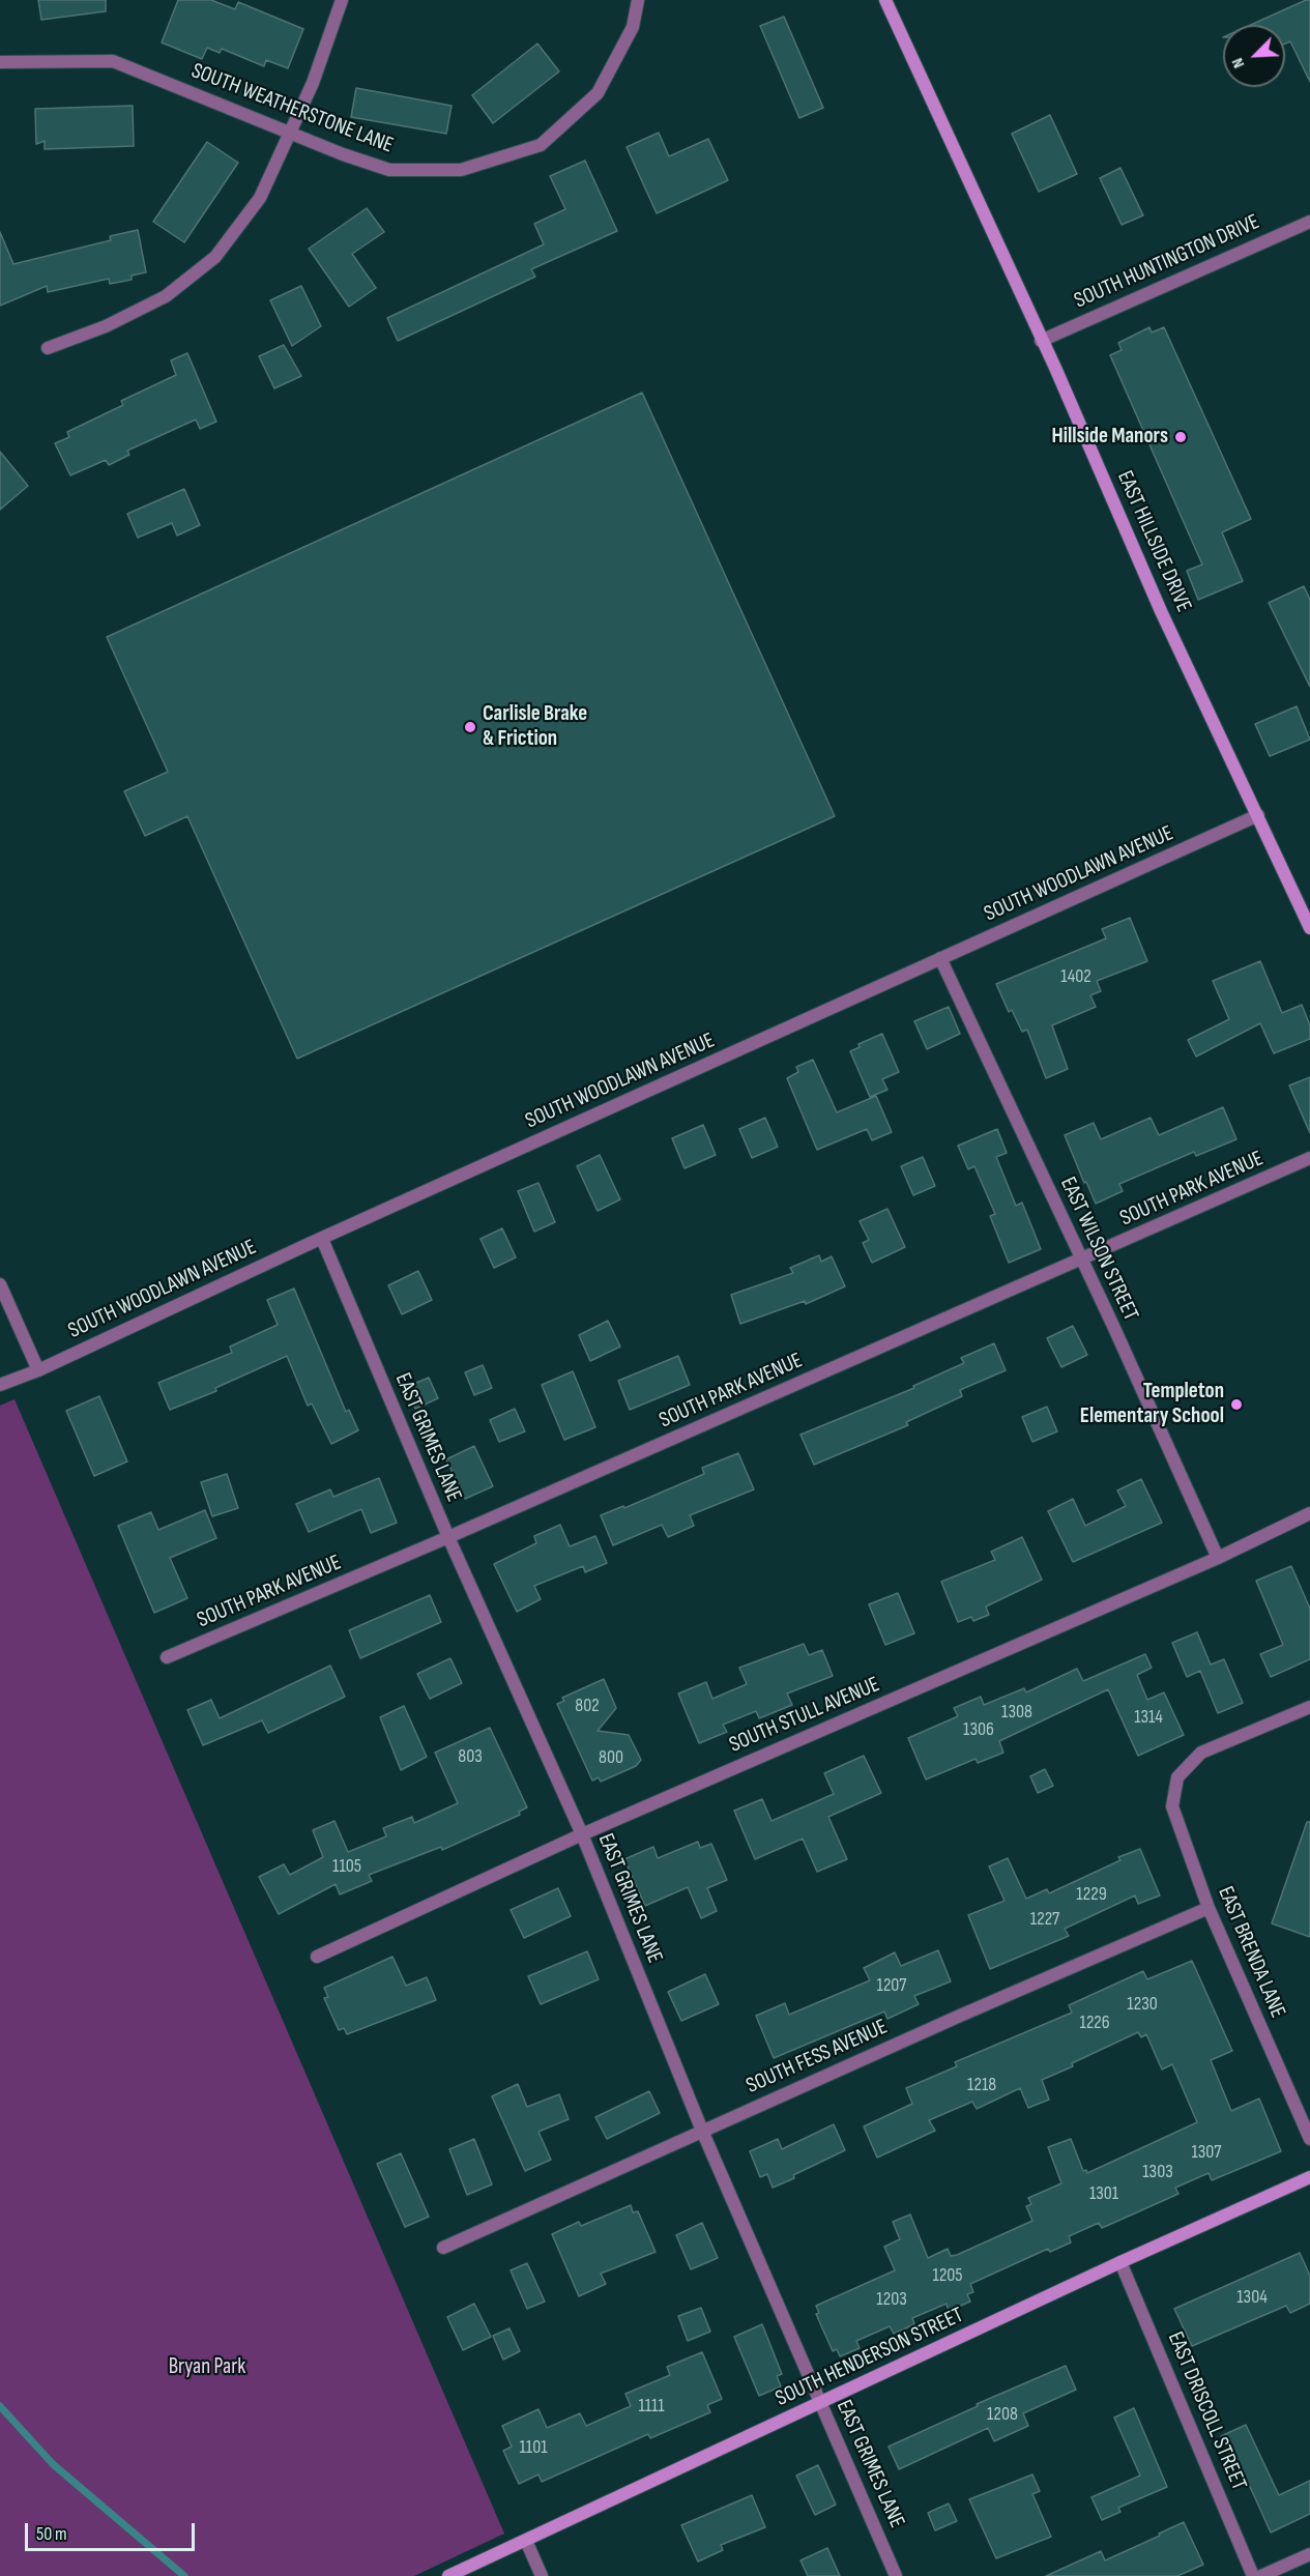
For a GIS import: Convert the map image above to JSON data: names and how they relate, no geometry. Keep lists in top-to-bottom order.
{
  "streets": {
    "main road": ["EAST HILLSIDE DRIVE", "SOUTH HENDERSON STREET"],
    "street": [
      "SOUTH WEATHERSTONE LANE",
      "SOUTH HUNTINGTON DRIVE",
      "SOUTH WOODLAWN AVENUE",
      "SOUTH PARK AVENUE",
      "EAST WILSON STREET",
      "EAST GRIMES LANE",
      "SOUTH STULL AVENUE",
      "EAST BRENDA LANE",
      "SOUTH FESS AVENUE",
      "EAST DRISCOLL STREET"
    ]
  },
  "crossings": [
    ["SOUTH HUNTINGTON DRIVE", "EAST HILLSIDE DRIVE"],
    ["EAST HILLSIDE DRIVE", "SOUTH WOODLAWN AVENUE"],
    ["SOUTH WOODLAWN AVENUE", "EAST WILSON STREET"],
    ["SOUTH WOODLAWN AVENUE", "EAST GRIMES LANE"],
    ["SOUTH PARK AVENUE", "EAST WILSON STREET"],
    ["SOUTH PARK AVENUE", "EAST GRIMES LANE"],
    ["EAST WILSON STREET", "SOUTH STULL AVENUE"],
    ["EAST GRIMES LANE", "SOUTH STULL AVENUE"],
    ["EAST GRIMES LANE", "SOUTH FESS AVENUE"],
    ["EAST GRIMES LANE", "SOUTH HENDERSON STREET"],
    ["EAST BRENDA LANE", "SOUTH FESS AVENUE"],
    ["SOUTH HENDERSON STREET", "EAST DRISCOLL STREET"]
  ],
  "parks": ["Bryan Park"],
  "places": ["Hillside Manors", "Carlisle Brake & Friction", "Templeton Elementary School"],
  "house_numbers": [
    "1402",
    "802",
    "1308",
    "1314",
    "1306",
    "803",
    "800",
    "1105",
    "1229",
    "1227",
    "1207",
    "1230",
    "1226",
    "1218",
    "1307",
    "1303",
    "1301",
    "1205",
    "1304",
    "1203",
    "1111",
    "1208",
    "1101"
  ],
  "scale_bar": "50 m",
  "north": "bottom left"
}
